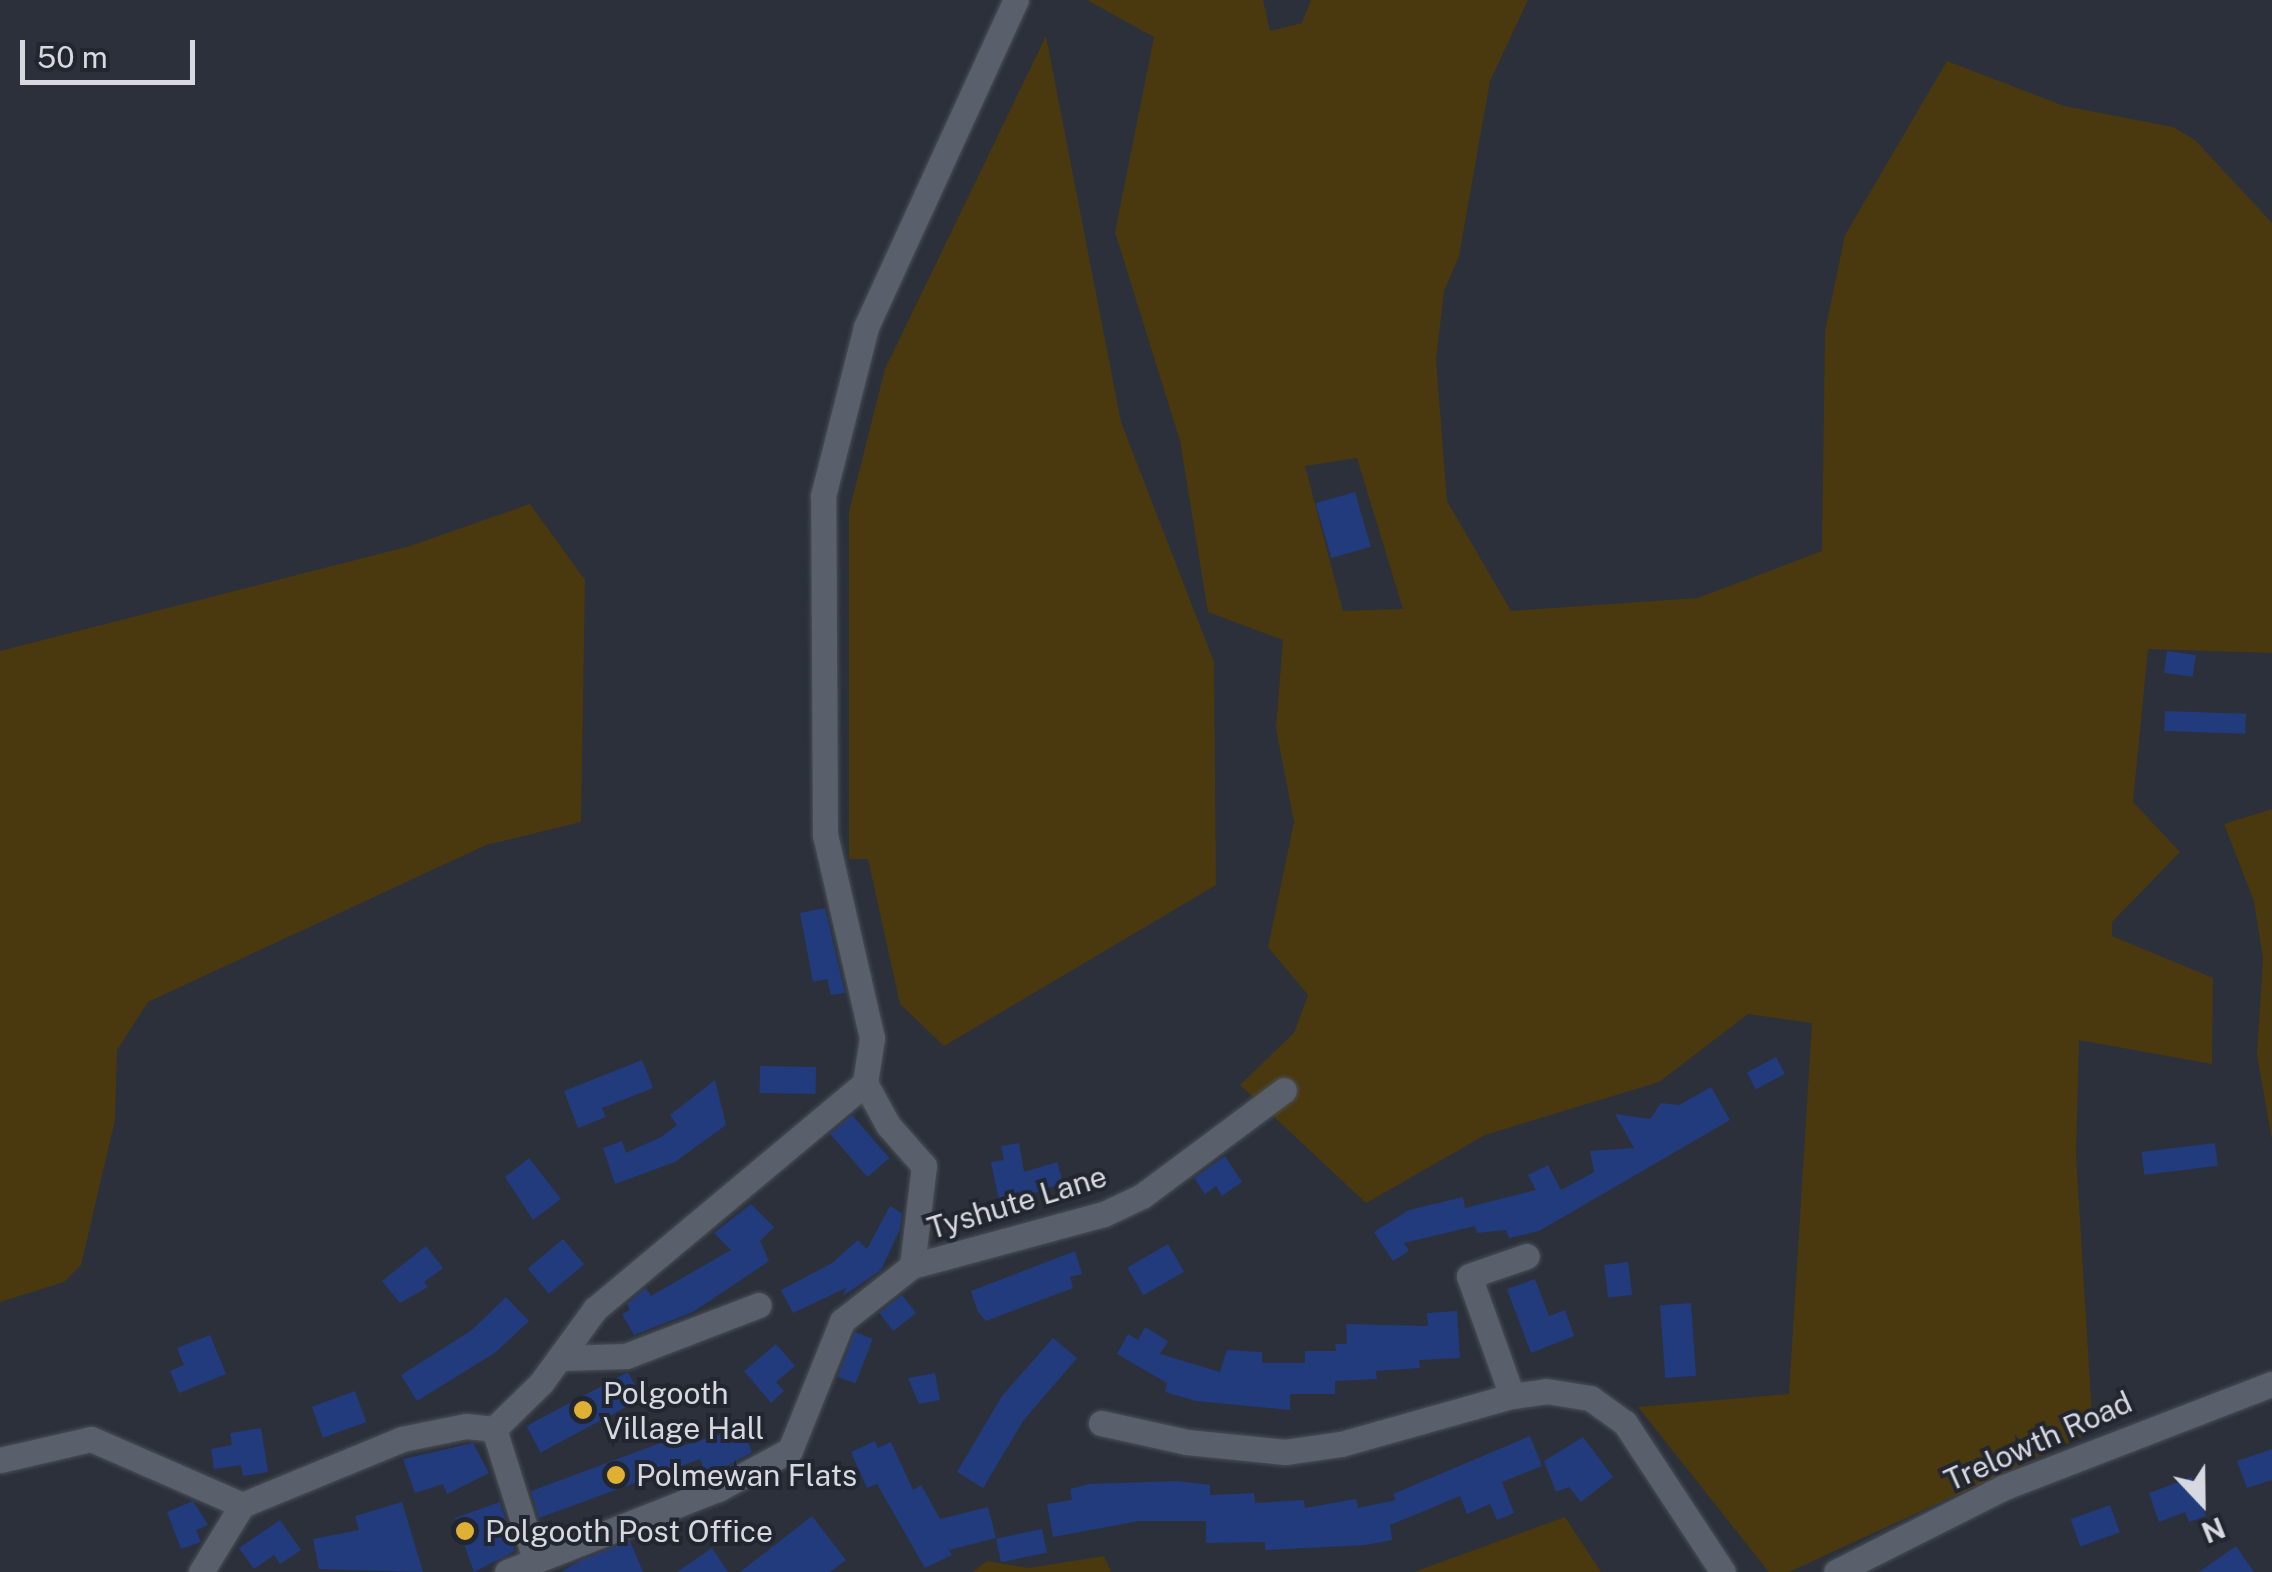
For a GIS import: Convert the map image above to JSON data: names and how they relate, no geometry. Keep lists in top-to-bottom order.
{
  "streets": {
    "street": ["Tyshute Lane", "Trelowth Road"]
  },
  "places": ["Polgooth Village Hall", "Polmewan Flats", "Polgooth Post Office"],
  "scale_bar": "50 m",
  "north": "bottom"
}
